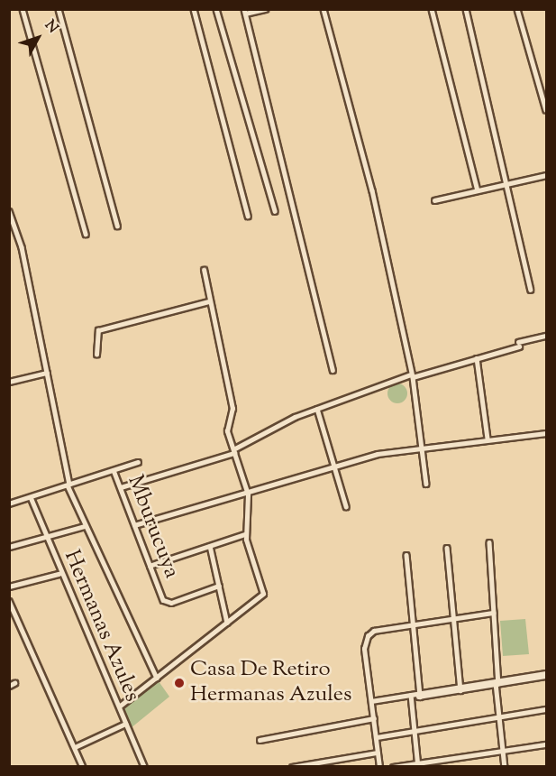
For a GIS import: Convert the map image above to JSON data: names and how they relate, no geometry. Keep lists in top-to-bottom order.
{
  "streets": {
    "street": ["Mburucuya", "Hermanas Azules"]
  },
  "places": ["Casa De Retiro Hermanas Azules"],
  "north": "top right"
}
